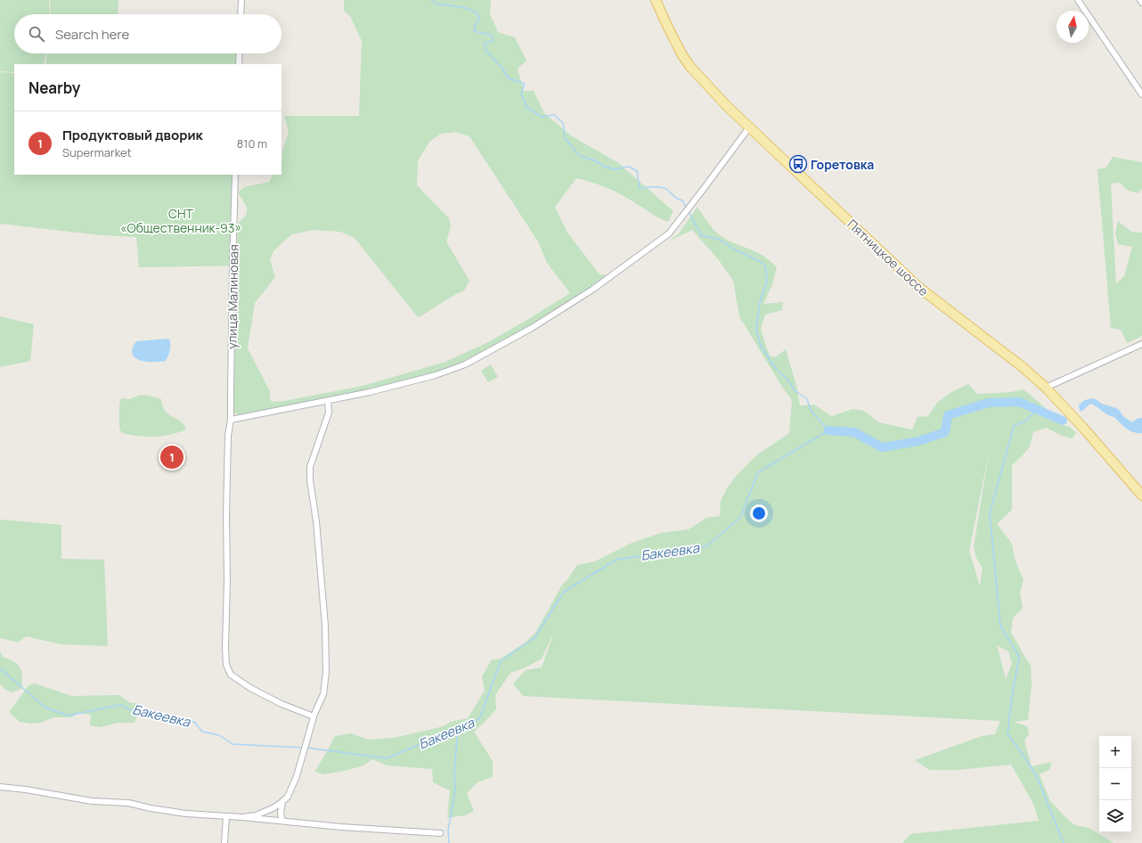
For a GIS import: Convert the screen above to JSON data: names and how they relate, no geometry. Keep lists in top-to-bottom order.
{
  "streets": {
    "main road": ["Пятницкое шоссе"],
    "street": ["улица Малиновая"]
  },
  "water": ["Бакеевка"],
  "parks": ["СНТ «Общественник-93»"],
  "places": {
    "bus stop": ["Горетовка"]
  },
  "north": "top",
  "page": {
    "search": "Search here",
    "heading": "Nearby",
    "list": [
      {
        "mark": "1",
        "name": "Продуктовый дворик",
        "note": "Supermarket",
        "value": "810 m"
      }
    ],
    "pins": "1",
    "map_buttons": ["+", "−"]
  }
}
